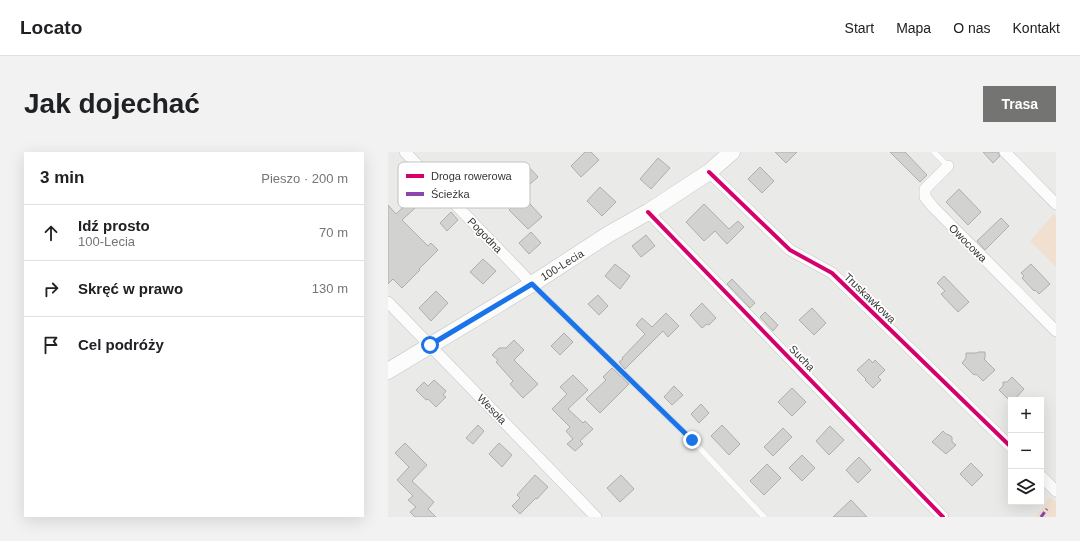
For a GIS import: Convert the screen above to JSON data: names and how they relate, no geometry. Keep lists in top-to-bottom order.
{
  "streets": {
    "street": [
      "Pogodna",
      "Owocowa",
      "100-Lecia",
      "Truskawkowa",
      "Sucha",
      "Wesoła"
    ]
  },
  "crossings": [
    ["Pogodna", "100-Lecia"],
    ["100-Lecia", "Truskawkowa"],
    ["100-Lecia", "Sucha"],
    ["100-Lecia", "Wesoła"]
  ],
  "legend": ["Droga rowerowa", "Ścieżka"],
  "page": {
    "header": "Locato",
    "nav": [
      "Start",
      "Mapa",
      "O nas",
      "Kontakt"
    ],
    "buttons": "Trasa",
    "title": "Jak dojechać",
    "heading": ["3 min", "Pieszo · 200 m"],
    "list": [
      ["Idź prosto", "100-Lecia", "70 m"],
      ["Skręć w prawo", "130 m"],
      "Cel podróży"
    ],
    "map_buttons": ["+", "−"]
  }
}
